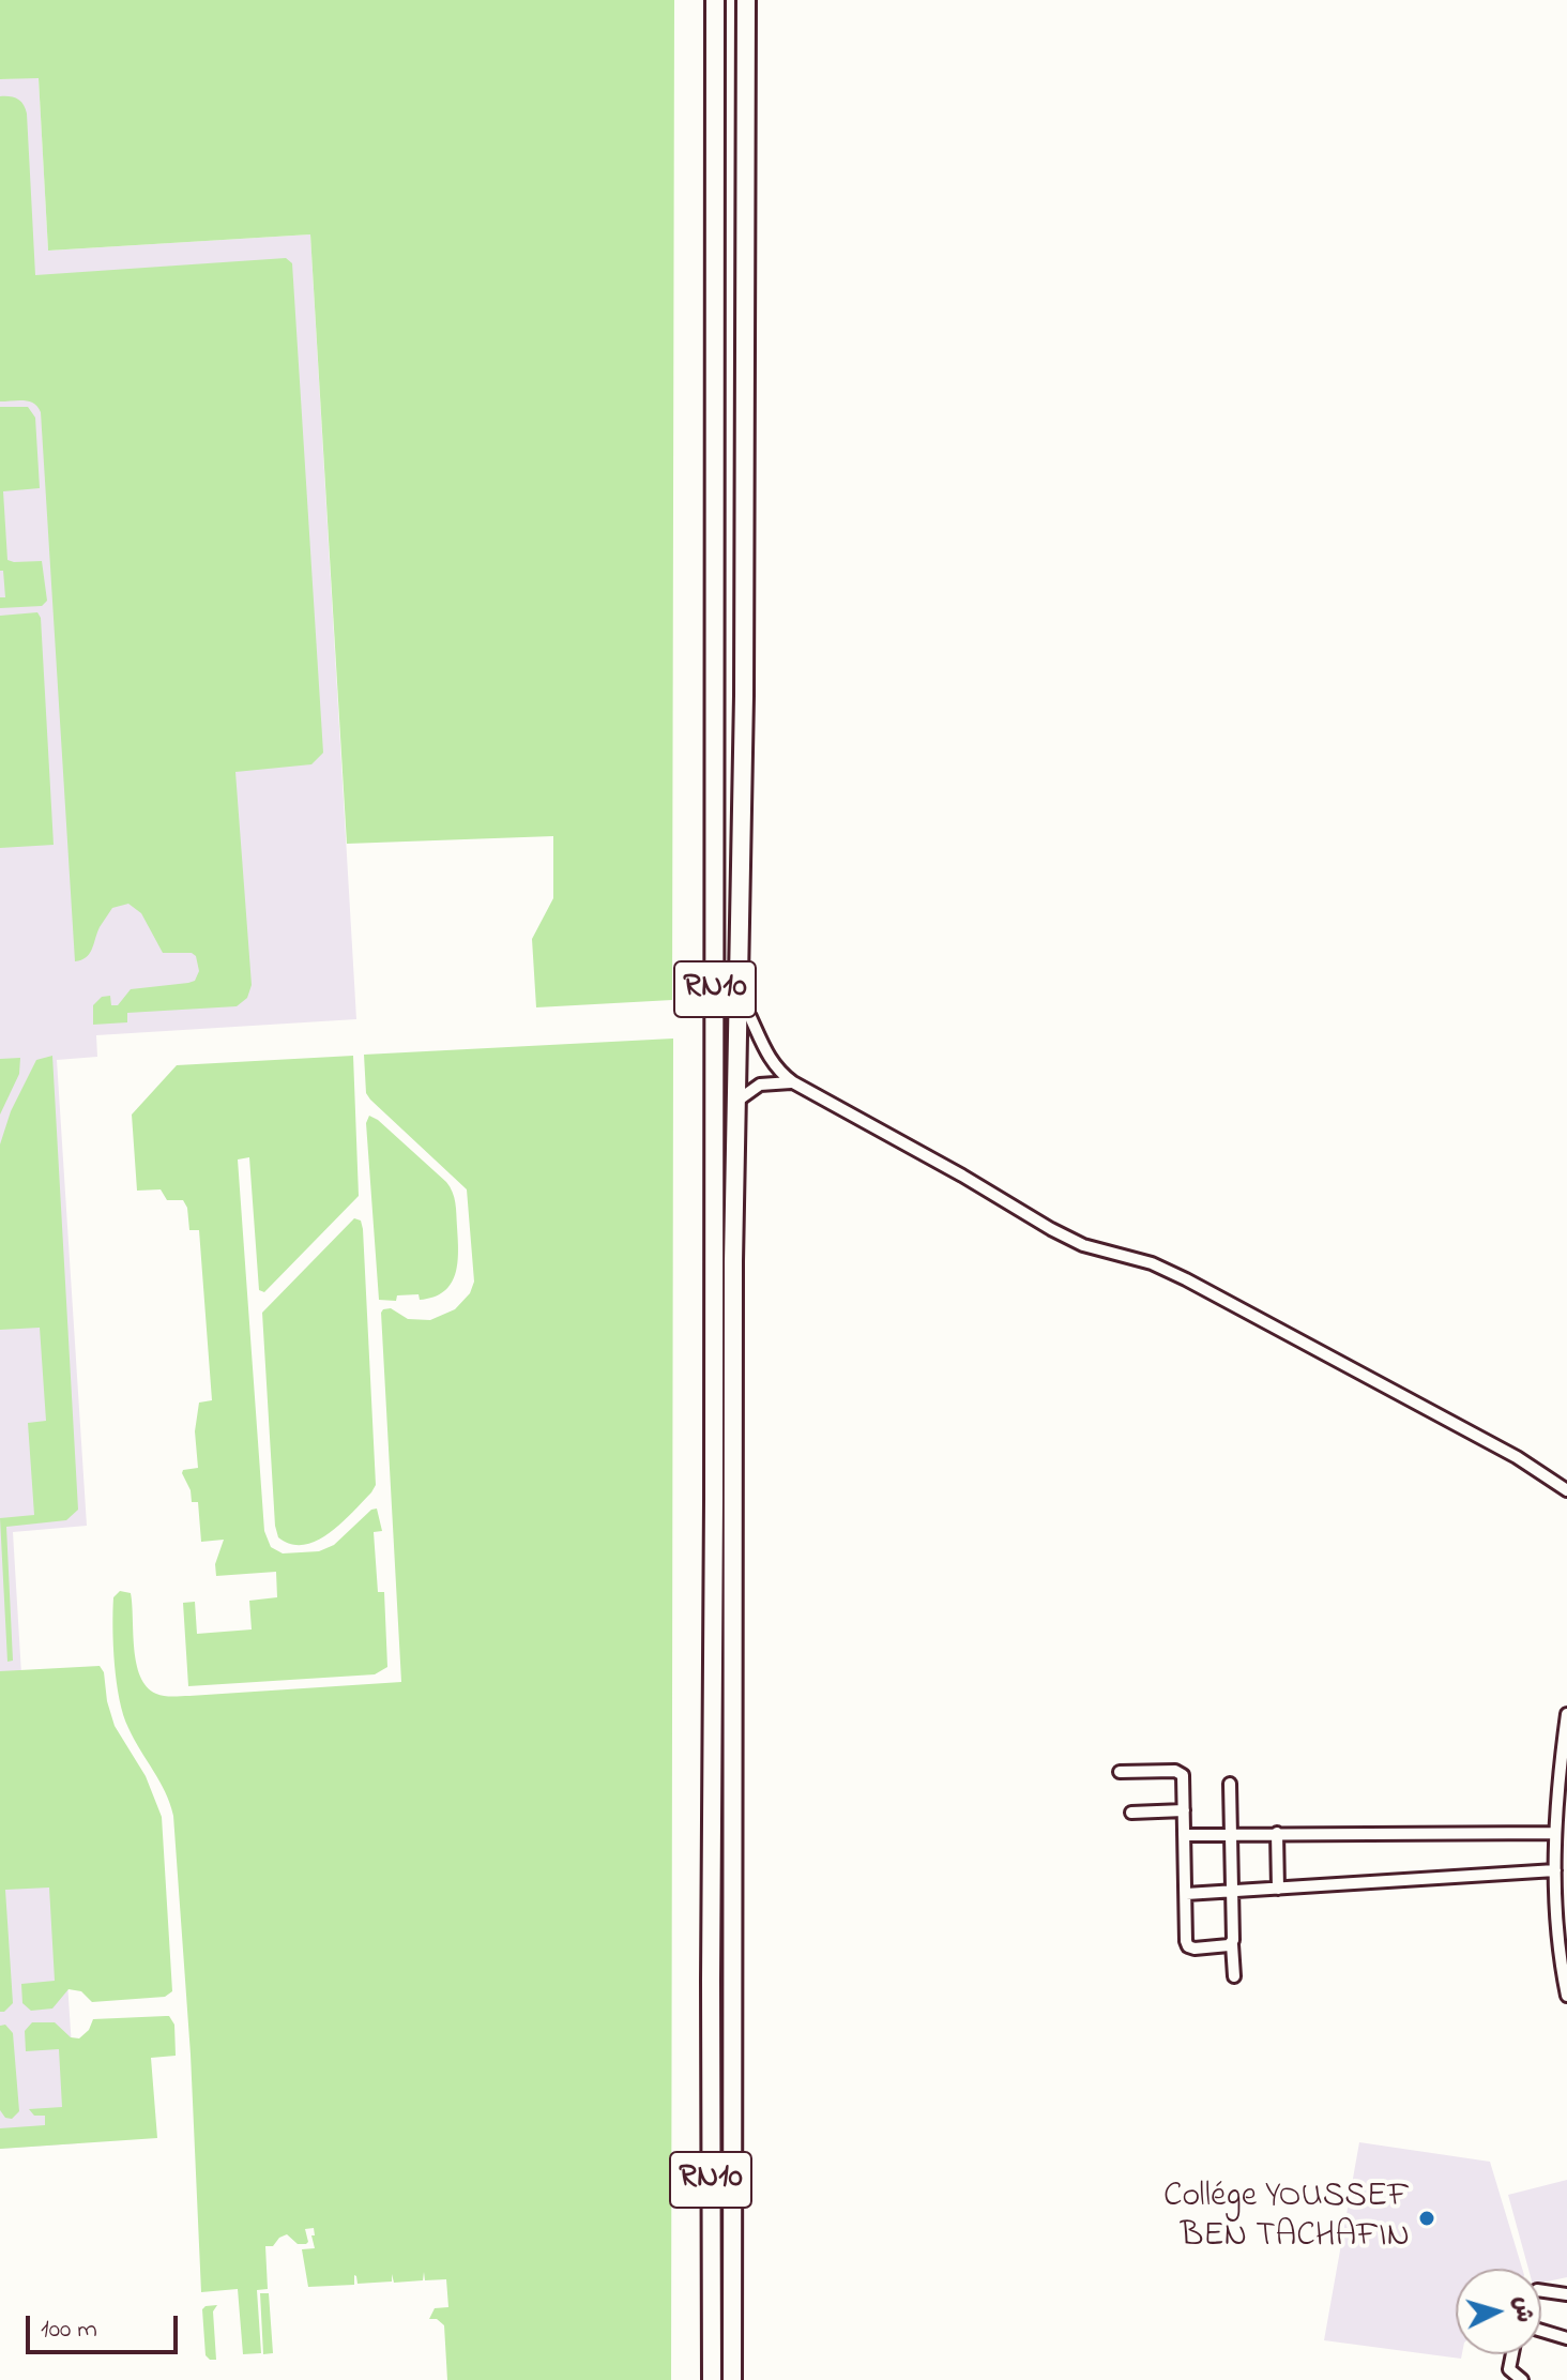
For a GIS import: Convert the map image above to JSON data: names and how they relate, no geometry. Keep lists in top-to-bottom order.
{
  "streets": {
    "highway": ["RN10"]
  },
  "places": ["Collége YOUSSEF BEN TACHAFIN"],
  "scale_bar": "100 m",
  "north": "right"
}
